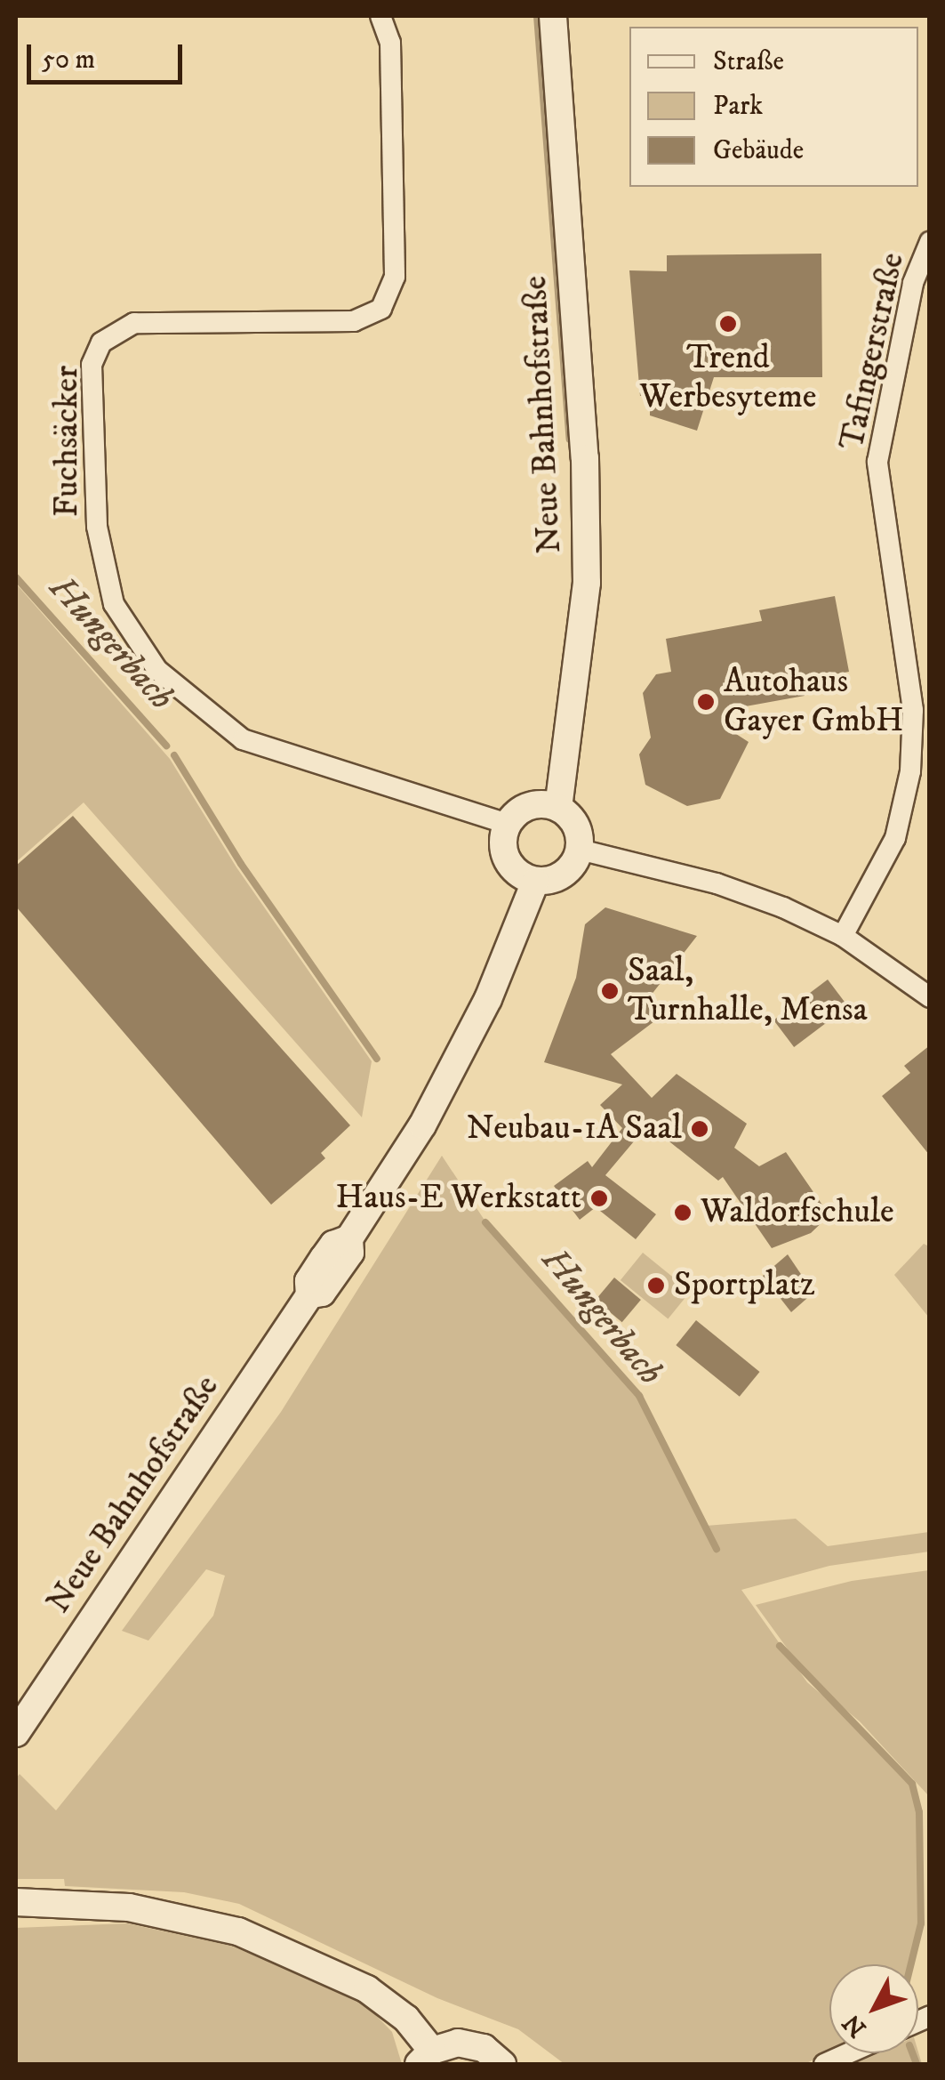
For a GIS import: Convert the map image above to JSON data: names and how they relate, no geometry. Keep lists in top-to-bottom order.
{
  "streets": {
    "main road": ["Neue Bahnhofstraße"],
    "street": ["Tafingerstraße", "Fuchsäcker"]
  },
  "crossings": [
    ["Neue Bahnhofstraße", "Fuchsäcker"]
  ],
  "water": ["Hungerbach"],
  "places": [
    "Trend Werbesyteme",
    "Autohaus Gayer GmbH",
    "Saal, Turnhalle, Mensa",
    "Neubau-1A Saal",
    "Haus-E Werkstatt",
    "Waldorfschule",
    "Sportplatz"
  ],
  "legend": ["Straße", "Park", "Gebäude"],
  "scale_bar": "50 m",
  "north": "bottom left"
}
